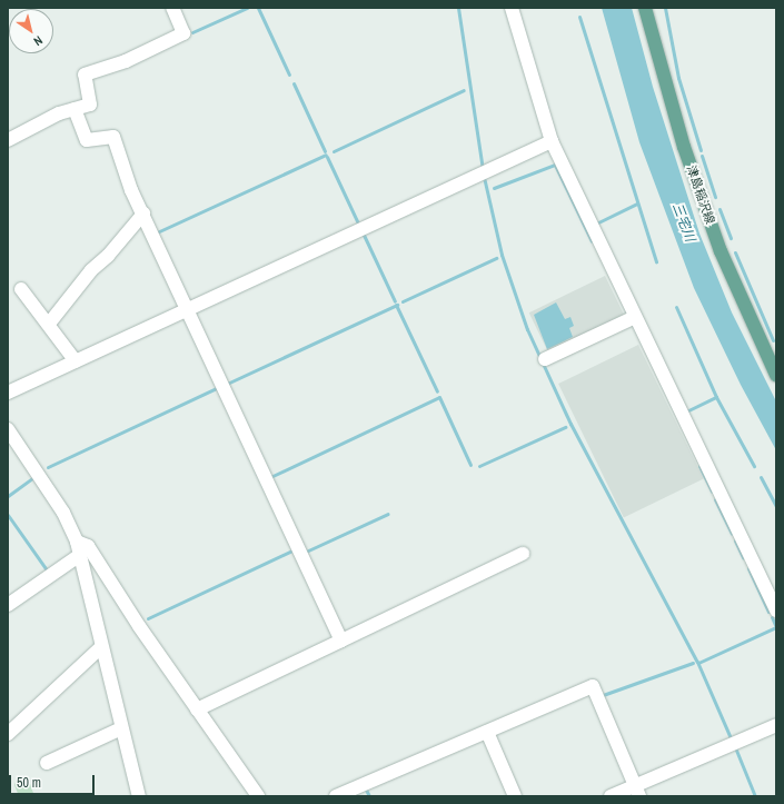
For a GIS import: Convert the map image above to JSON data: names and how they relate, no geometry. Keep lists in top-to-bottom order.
{
  "streets": {
    "main road": ["津島稲沢線"]
  },
  "water": ["三宅川"],
  "scale_bar": "50 m",
  "north": "bottom right"
}
